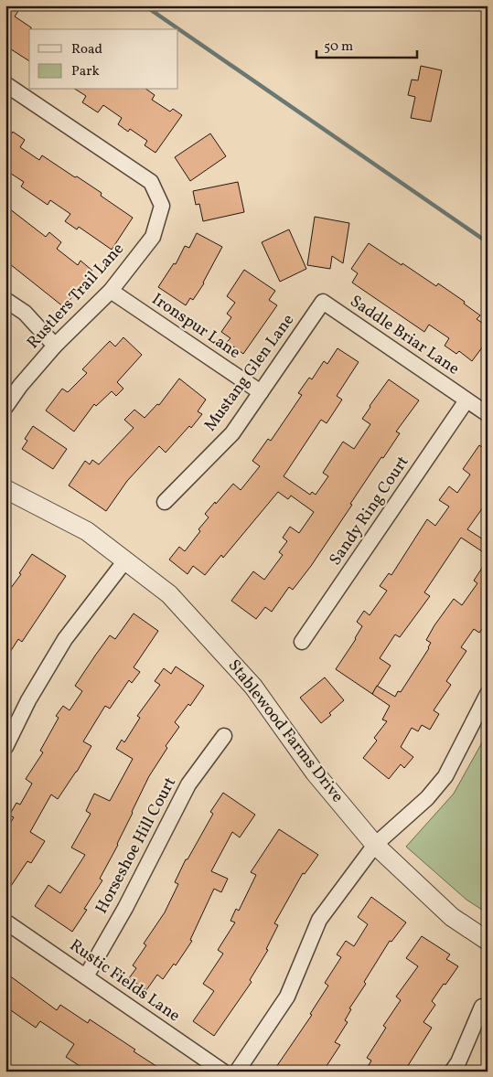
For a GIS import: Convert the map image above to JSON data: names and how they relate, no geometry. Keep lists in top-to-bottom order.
{
  "streets": {
    "street": [
      "Rustlers Trail Lane",
      "Ironspur Lane",
      "Saddle Briar Lane",
      "Mustang Glen Lane",
      "Sandy Ring Court",
      "Stablewood Farms Drive",
      "Horseshoe Hill Court",
      "Rustic Fields Lane"
    ]
  },
  "crossings": [
    ["Rustlers Trail Lane", "Ironspur Lane"],
    ["Ironspur Lane", "Mustang Glen Lane"],
    ["Saddle Briar Lane", "Mustang Glen Lane"],
    ["Saddle Briar Lane", "Sandy Ring Court"],
    ["Horseshoe Hill Court", "Rustic Fields Lane"]
  ],
  "legend": ["Road", "Park"],
  "scale_bar": "50 m"
}
